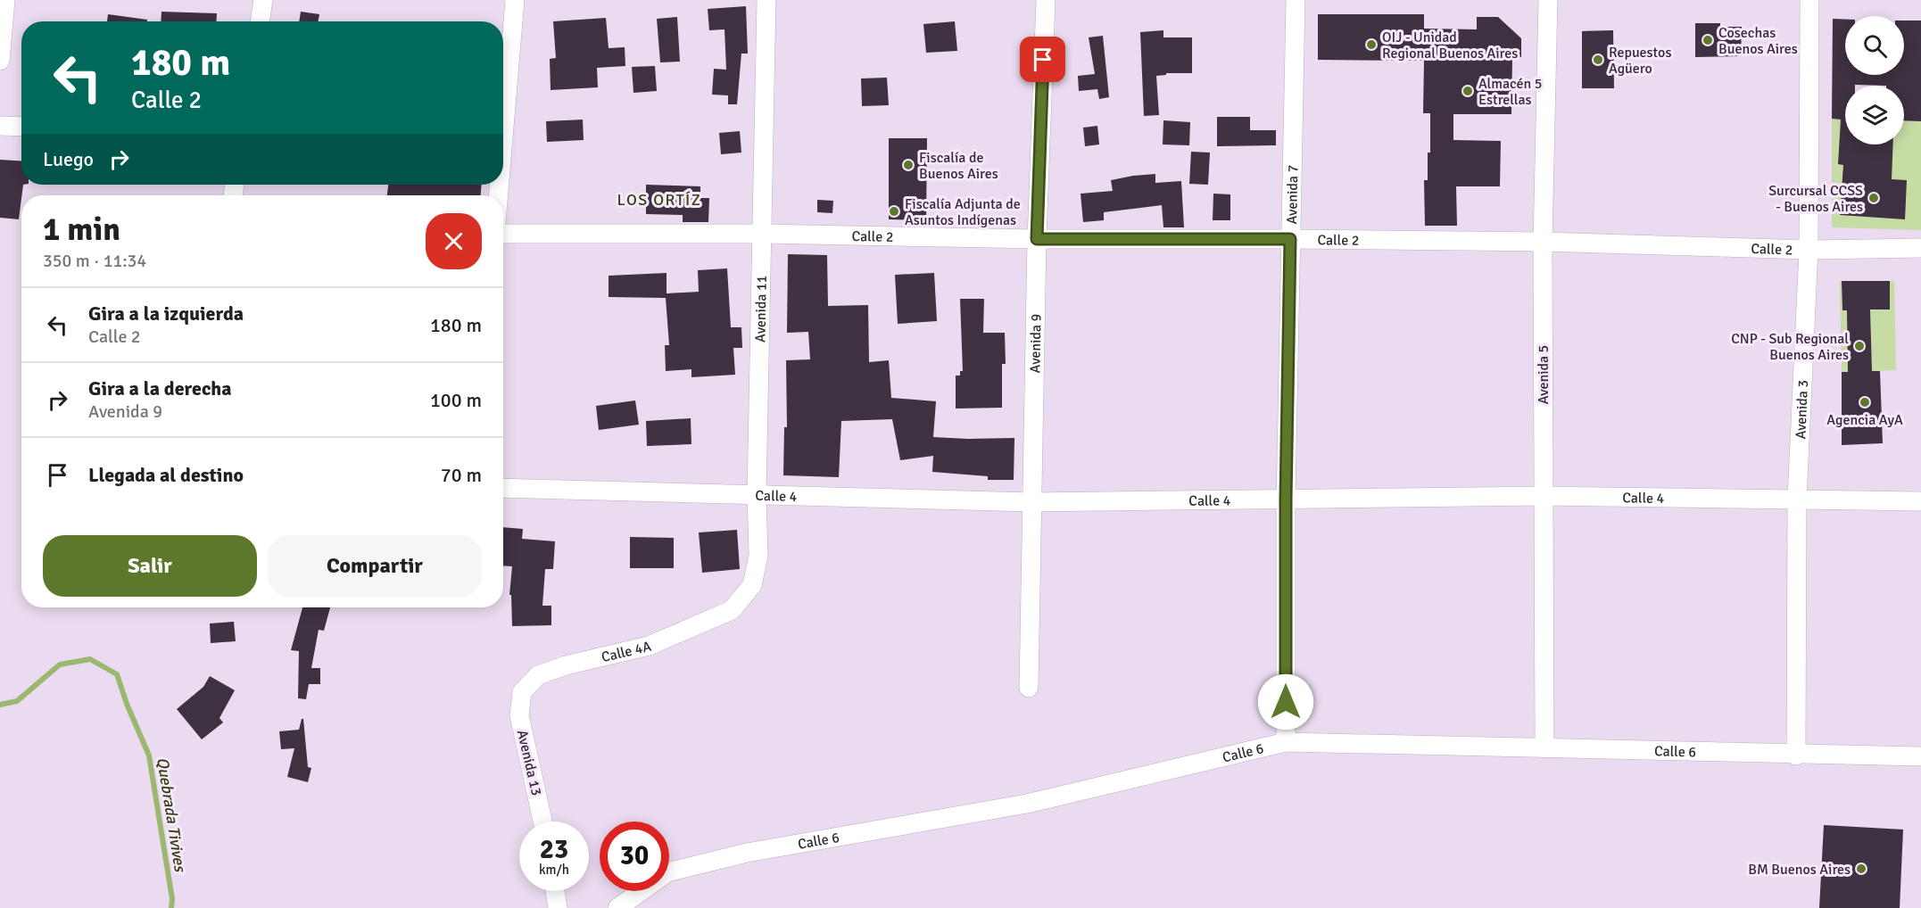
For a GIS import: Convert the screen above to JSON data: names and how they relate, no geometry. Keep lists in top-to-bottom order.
{
  "streets": {
    "street": [
      "Avenida 7",
      "Calle 2",
      "Avenida 11",
      "Avenida 9",
      "Avenida 5",
      "Avenida 3",
      "Calle 4",
      "Calle 4A",
      "Calle 6",
      "Avenida 13"
    ]
  },
  "crossings": [
    ["Avenida 7", "Calle 2"],
    ["Avenida 7", "Calle 4"],
    ["Avenida 7", "Calle 6"],
    ["Calle 2", "Avenida 11"],
    ["Calle 2", "Avenida 9"],
    ["Calle 2", "Avenida 5"],
    ["Calle 2", "Avenida 3"],
    ["Avenida 11", "Calle 4"],
    ["Avenida 11", "Calle 4A"],
    ["Avenida 9", "Calle 4"],
    ["Avenida 5", "Calle 4"],
    ["Avenida 5", "Calle 6"],
    ["Avenida 3", "Calle 4"],
    ["Avenida 3", "Calle 6"],
    ["Calle 4A", "Avenida 13"]
  ],
  "districts": ["LOS ORTÍZ"],
  "water": ["Quebrada Tivives"],
  "places": [
    "Cosechas Buenos Aires",
    "OIJ - Unidad Regional Buenos Aires",
    "Repuestos Agüero",
    "Almacén 5 Estrellas",
    "Fiscalía de Buenos Aires",
    "Surcursal CCSS - Buenos Aires",
    "Fiscalía Adjunta de Asuntos Indígenas",
    "CNP - Sub Regional Buenos Aires",
    "Agencia AyA",
    "BM Buenos Aires"
  ],
  "page": {
    "turn": ["180 m", "Calle 2"],
    "then": "Luego",
    "heading": ["1 min", "350 m · 11:34"],
    "list": [
      {
        "name": "Gira a la izquierda",
        "note": "Calle 2",
        "value": "180 m"
      },
      {
        "name": "Gira a la derecha",
        "note": "Avenida 9",
        "value": "100 m"
      },
      {
        "name": "Llegada al destino",
        "value": "70 m"
      }
    ],
    "buttons": ["Salir", "Compartir"],
    "speed": "23 km/h",
    "limit": "30"
  }
}
